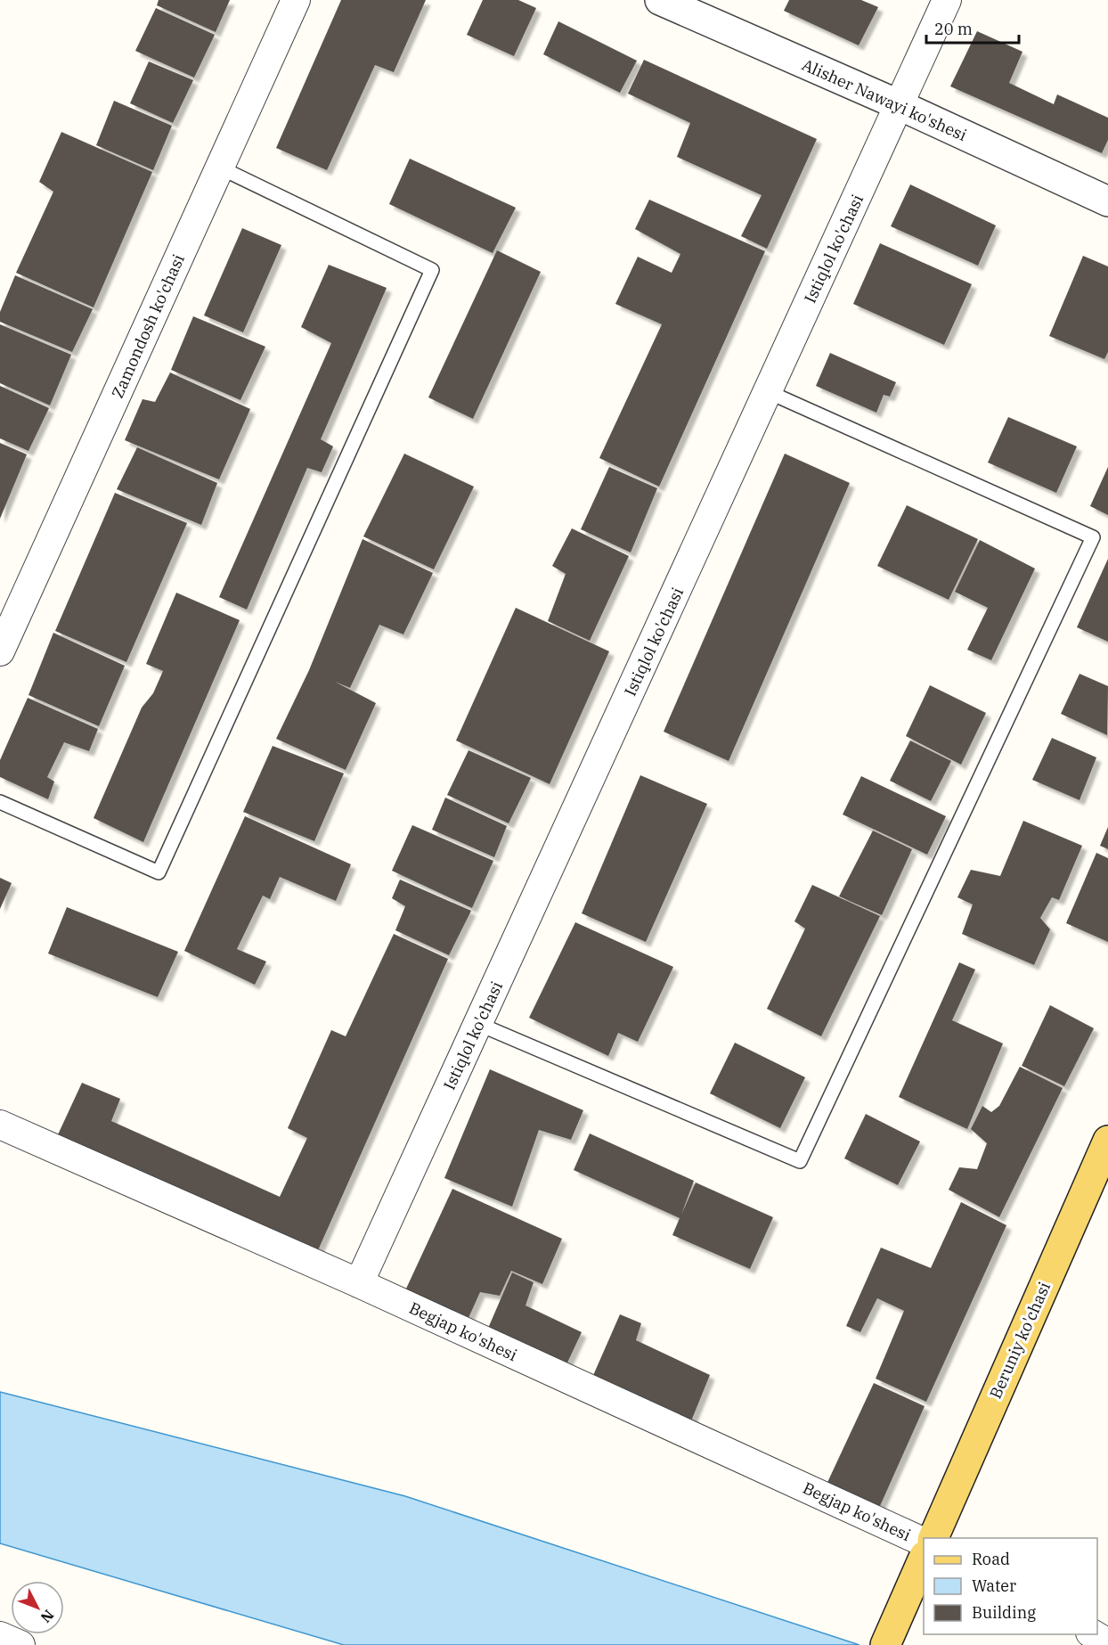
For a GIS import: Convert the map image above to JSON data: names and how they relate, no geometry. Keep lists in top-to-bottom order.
{
  "streets": {
    "main road": ["Beruniy ko'chasi"],
    "street": [
      "Alisher Nawayi ko'shesi",
      "Istiqlol ko'chasi",
      "Zamondosh ko'chasi",
      "Begjap ko'shesi"
    ]
  },
  "crossings": [
    ["Alisher Nawayi ko'shesi", "Istiqlol ko'chasi"],
    ["Istiqlol ko'chasi", "Begjap ko'shesi"]
  ],
  "legend": ["Road", "Water", "Building"],
  "scale_bar": "20 m",
  "north": "bottom right"
}
